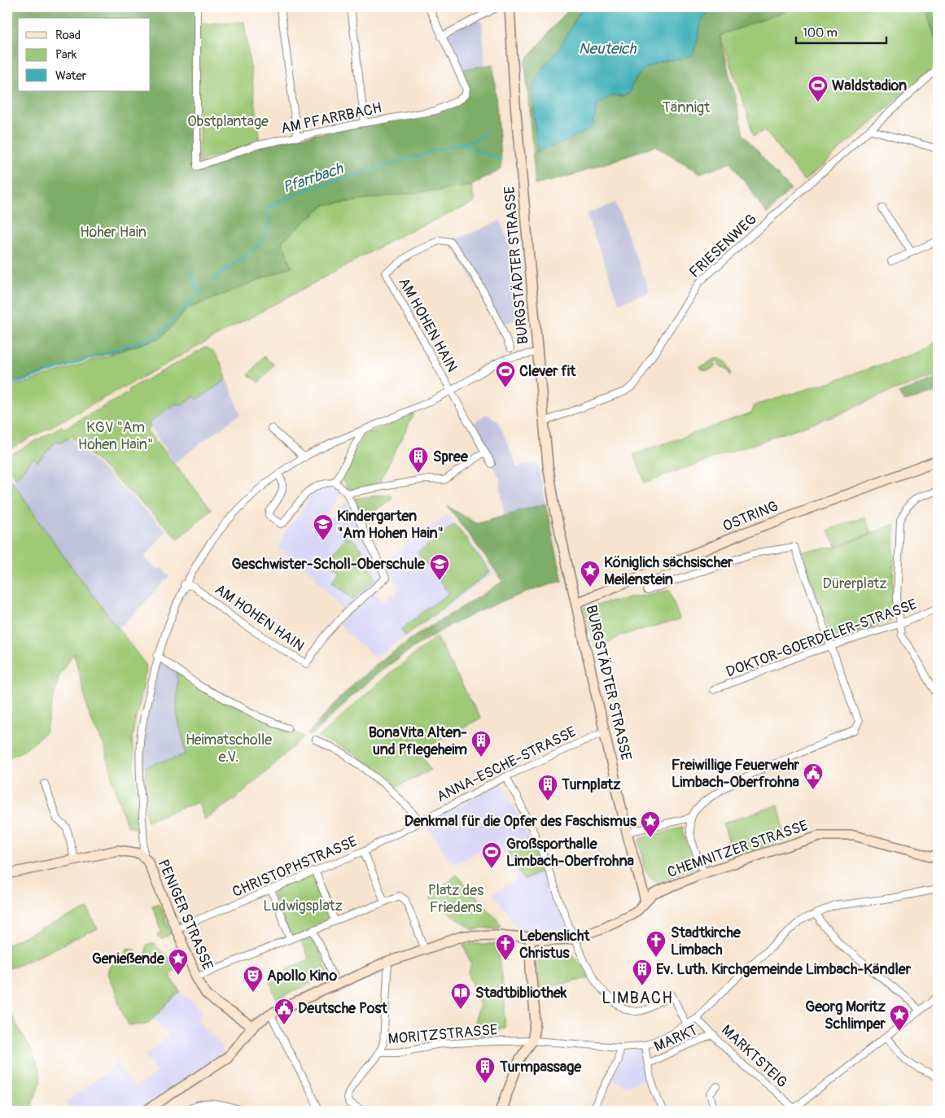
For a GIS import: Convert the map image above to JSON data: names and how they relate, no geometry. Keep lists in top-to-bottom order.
{
  "streets": {
    "main road": [
      "BURGSTÄDTER STRASSE",
      "OSTRING",
      "CHEMNITZER STRASSE",
      "PENIGER STRASSE"
    ],
    "street": [
      "AM PFARRBACH",
      "FRIESENWEG",
      "AM HOHEN HAIN",
      "DOKTOR-GOERDELER-STRASSE",
      "ANNA-ESCHE-STRASSE",
      "CHRISTOPHSTRASSE",
      "MORITZSTRASSE",
      "MARKT",
      "MARKTSTEIG"
    ]
  },
  "crossings": [
    ["FRIESENWEG", "BURGSTÄDTER STRASSE"],
    ["BURGSTÄDTER STRASSE", "AM HOHEN HAIN"],
    ["BURGSTÄDTER STRASSE", "OSTRING"],
    ["BURGSTÄDTER STRASSE", "ANNA-ESCHE-STRASSE"],
    ["BURGSTÄDTER STRASSE", "CHEMNITZER STRASSE"],
    ["AM HOHEN HAIN", "PENIGER STRASSE"],
    ["ANNA-ESCHE-STRASSE", "CHRISTOPHSTRASSE"],
    ["CHRISTOPHSTRASSE", "PENIGER STRASSE"],
    ["MORITZSTRASSE", "MARKT"],
    ["MARKT", "MARKTSTEIG"]
  ],
  "districts": ["LIMBACH"],
  "water": ["Neuteich", "Pfarrbach"],
  "parks": [
    "Tännigt",
    "Obstplantage",
    "Hoher Hain",
    "KGV \"Am Hohen Hain\"",
    "Dürerplatz",
    "Heimatscholle e.V.",
    "Platz des Friedens",
    "Ludwigsplatz"
  ],
  "places": {
    "sports": ["Waldstadion", "Clever fit", "Großsporthalle Limbach-Oberfrohna"],
    "building": [
      "Spree",
      "BonaVita Alten- und Pflegeheim",
      "Turnplatz",
      "Ev. Luth. Kirchgemeinde Limbach-Kändler",
      "Turmpassage"
    ],
    "school or university": ["Kindergarten \"Am Hohen Hain\"", "Geschwister-Scholl-Oberschule"],
    "place": [
      "Königlich sächsischer Meilenstein",
      "Denkmal für die Opfer des Faschismus",
      "Genießende",
      "Georg Moritz Schlimper"
    ],
    "public building": ["Freiwillige Feuerwehr Limbach-Oberfrohna", "Deutsche Post"],
    "church": ["Stadtkirche Limbach", "Lebenslicht Christus"],
    "theatre": ["Apollo Kino"],
    "library": ["Stadtbibliothek"]
  },
  "legend": ["Road", "Park", "Water"],
  "scale_bar": "100 m"
}
